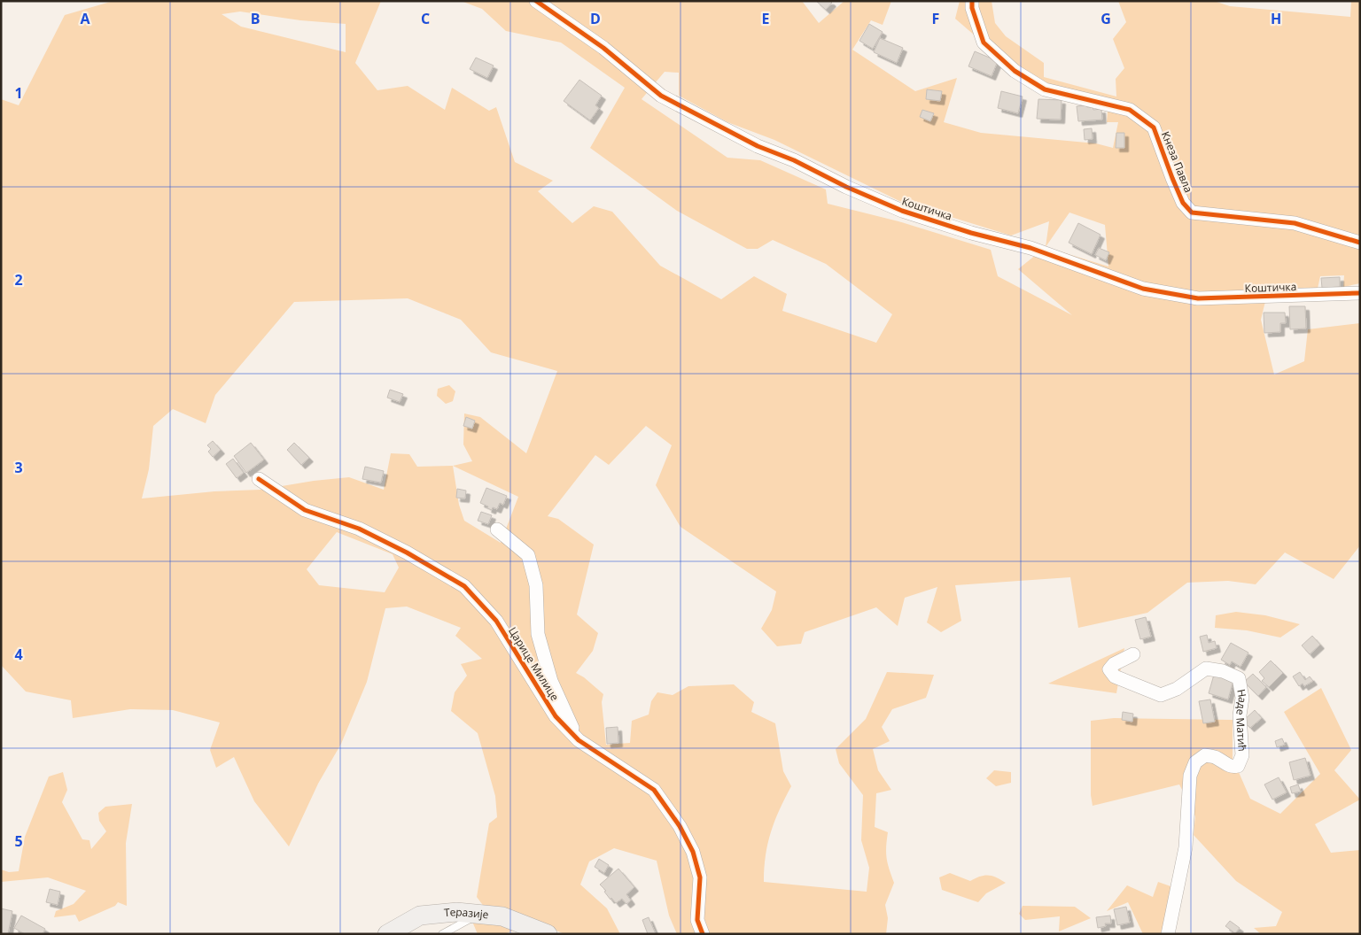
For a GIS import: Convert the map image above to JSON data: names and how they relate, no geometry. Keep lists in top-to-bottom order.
{
  "streets": {
    "street": [
      "Кнеза Павла",
      "Коштичка",
      "Царице Милице",
      "Наде Матић",
      "Теразије"
    ]
  },
  "grid": {
    "columns": [
      "A",
      "B",
      "C",
      "D",
      "E",
      "F",
      "G",
      "H"
    ],
    "rows": [
      "1",
      "2",
      "3",
      "4",
      "5"
    ]
  }
}
